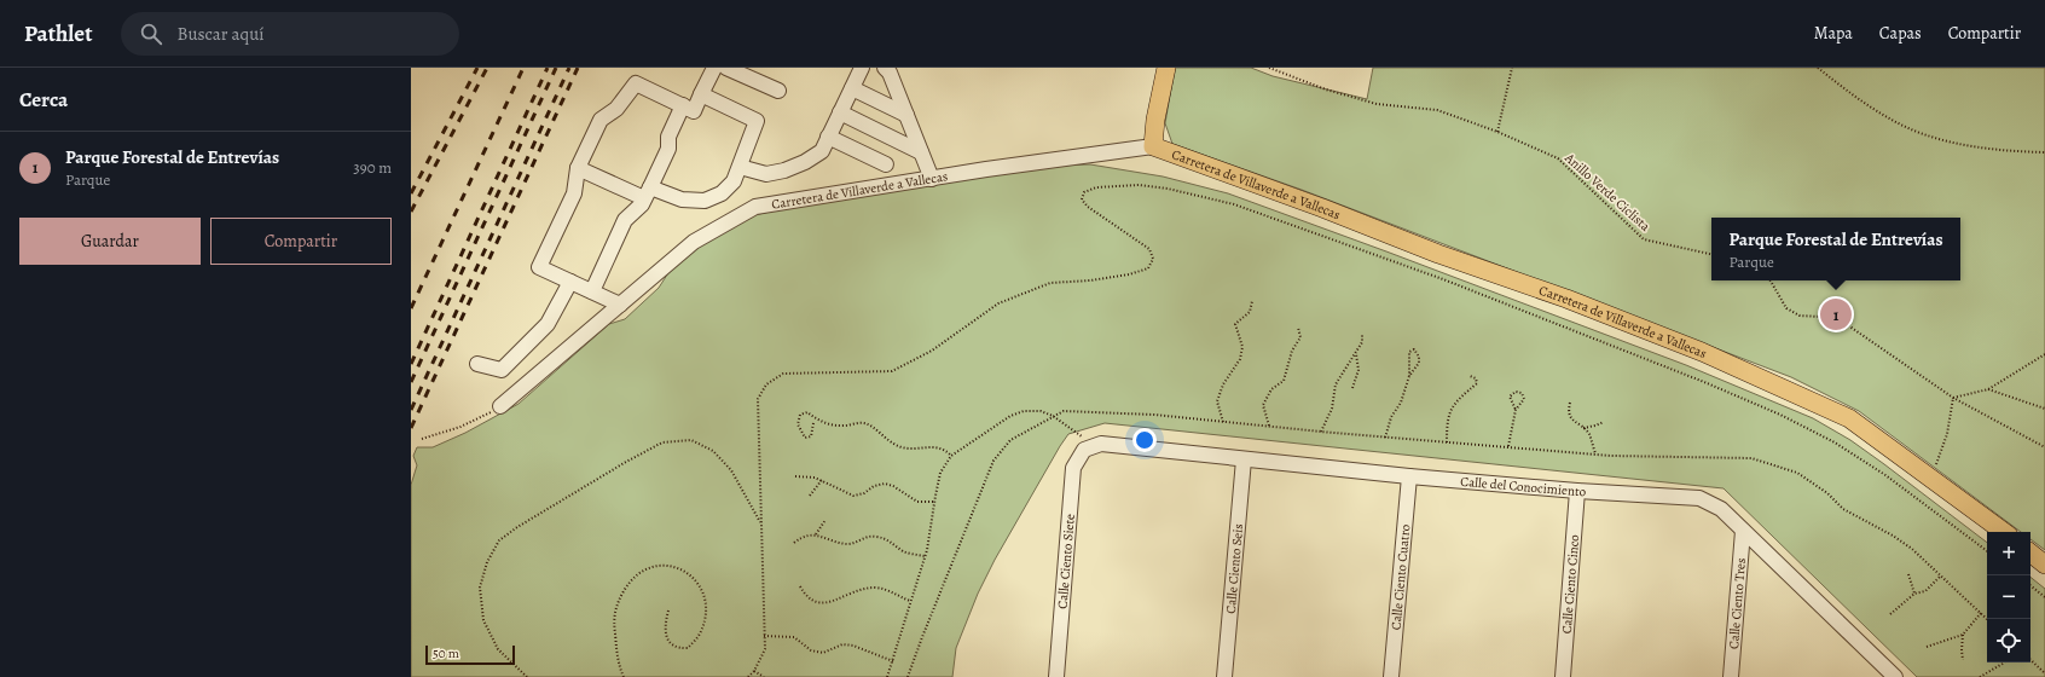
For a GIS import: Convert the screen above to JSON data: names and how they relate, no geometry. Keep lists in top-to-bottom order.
{
  "streets": {
    "main road": ["Carretera de Villaverde a Vallecas"],
    "street": [
      "Calle del Conocimiento",
      "Calle Ciento Siete",
      "Calle Ciento Seis",
      "Calle Ciento Cuatro",
      "Calle Ciento Cinco",
      "Calle Ciento Tres"
    ],
    "path": ["Anillo Verde Ciclista"]
  },
  "crossings": [
    ["Calle del Conocimiento", "Calle Ciento Siete"],
    ["Calle del Conocimiento", "Calle Ciento Seis"],
    ["Calle del Conocimiento", "Calle Ciento Cuatro"],
    ["Calle del Conocimiento", "Calle Ciento Cinco"],
    ["Calle del Conocimiento", "Calle Ciento Tres"]
  ],
  "scale_bar": "50 m",
  "page": {
    "header": "Pathlet",
    "search": "Buscar aquí",
    "nav": ["Mapa", "Capas", "Compartir"],
    "heading": "Cerca",
    "list": [
      {
        "mark": "1",
        "name": "Parque Forestal de Entrevías",
        "note": "Parque",
        "value": "390 m"
      }
    ],
    "buttons": ["Guardar", "Compartir"],
    "popup": ["Parque Forestal de Entrevías", "Parque"],
    "pins": "1",
    "map_buttons": ["+", "−"],
    "scale": "50 m"
  }
}
